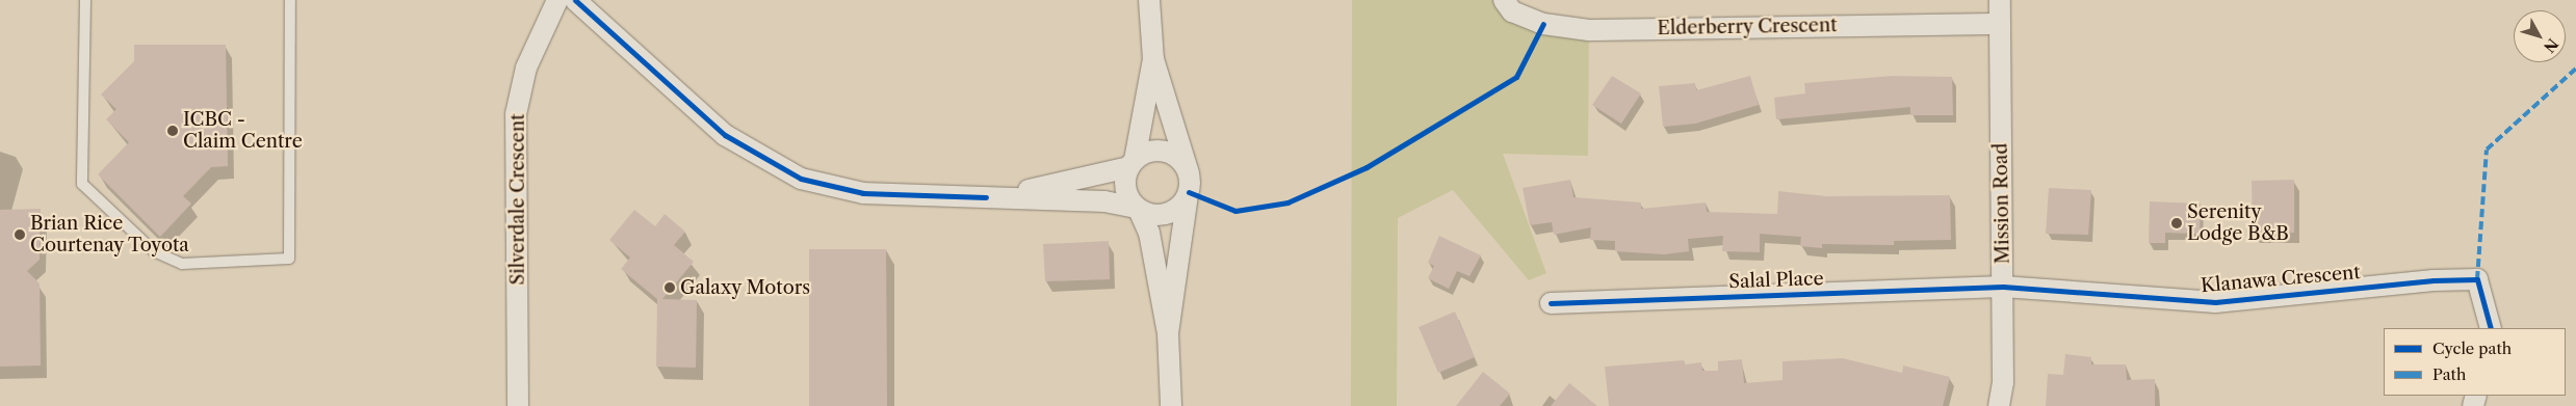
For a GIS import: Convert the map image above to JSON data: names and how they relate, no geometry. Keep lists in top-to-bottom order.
{
  "streets": {
    "street": [
      "Elderberry Crescent",
      "Silverdale Crescent",
      "Mission Road",
      "Klanawa Crescent",
      "Salal Place"
    ]
  },
  "crossings": [
    ["Elderberry Crescent", "Mission Road"],
    ["Mission Road", "Klanawa Crescent"],
    ["Mission Road", "Salal Place"],
    ["Klanawa Crescent", "Salal Place"]
  ],
  "places": [
    "ICBC - Claim Centre",
    "Serenity Lodge B&B",
    "Brian Rice Courtenay Toyota",
    "Galaxy Motors"
  ],
  "legend": ["Cycle path", "Path"],
  "north": "bottom right"
}
